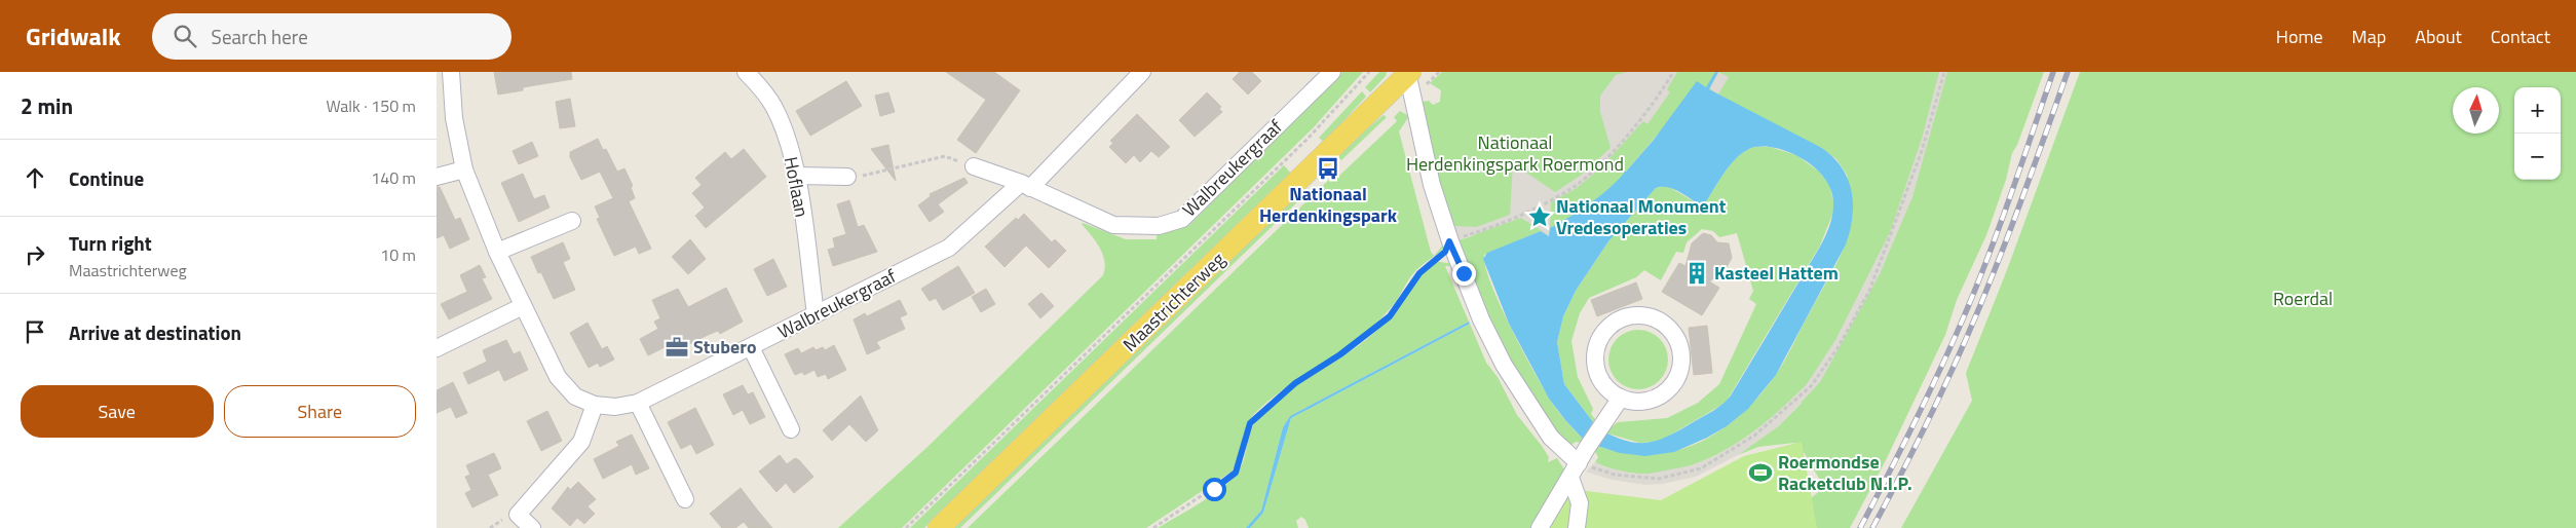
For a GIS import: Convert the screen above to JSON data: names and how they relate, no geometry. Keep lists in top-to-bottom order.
{
  "streets": {
    "main road": ["Maastrichterweg"],
    "street": ["Walbreukergraaf", "Hoflaan"]
  },
  "crossings": [
    ["Walbreukergraaf", "Hoflaan"]
  ],
  "parks": ["Nationaal Herdenkingspark Roermond", "Roerdal"],
  "places": {
    "bus stop": ["Nationaal Herdenkingspark"],
    "place": ["Nationaal Monument Vredesoperaties"],
    "building": ["Kasteel Hattem"],
    "office": ["Stubero"],
    "sports": ["Roermondse Racketclub N.I.P."]
  },
  "north": "top",
  "page": {
    "header": "Gridwalk",
    "search": "Search here",
    "nav": [
      "Home",
      "Map",
      "About",
      "Contact"
    ],
    "heading": ["2 min", "Walk · 150 m"],
    "map_buttons": ["+", "−"],
    "list": [
      ["Continue", "140 m"],
      ["Turn right", "Maastrichterweg", "10 m"],
      "Arrive at destination"
    ],
    "buttons": ["Save", "Share"]
  }
}
